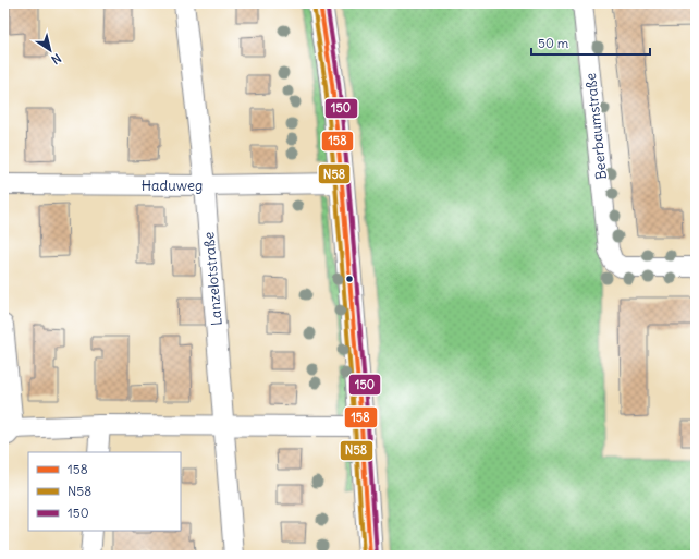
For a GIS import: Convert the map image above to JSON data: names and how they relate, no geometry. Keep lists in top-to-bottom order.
{
  "streets": {
    "street": ["Beerbaumstraße", "Haduweg", "Lanzelotstraße"]
  },
  "crossings": [
    ["Haduweg", "Lanzelotstraße"]
  ],
  "lines": ["transit line 158", "transit line 150", "transit line N58"],
  "legend": ["158", "N58", "150"],
  "scale_bar": "50 m",
  "north": "bottom right"
}
